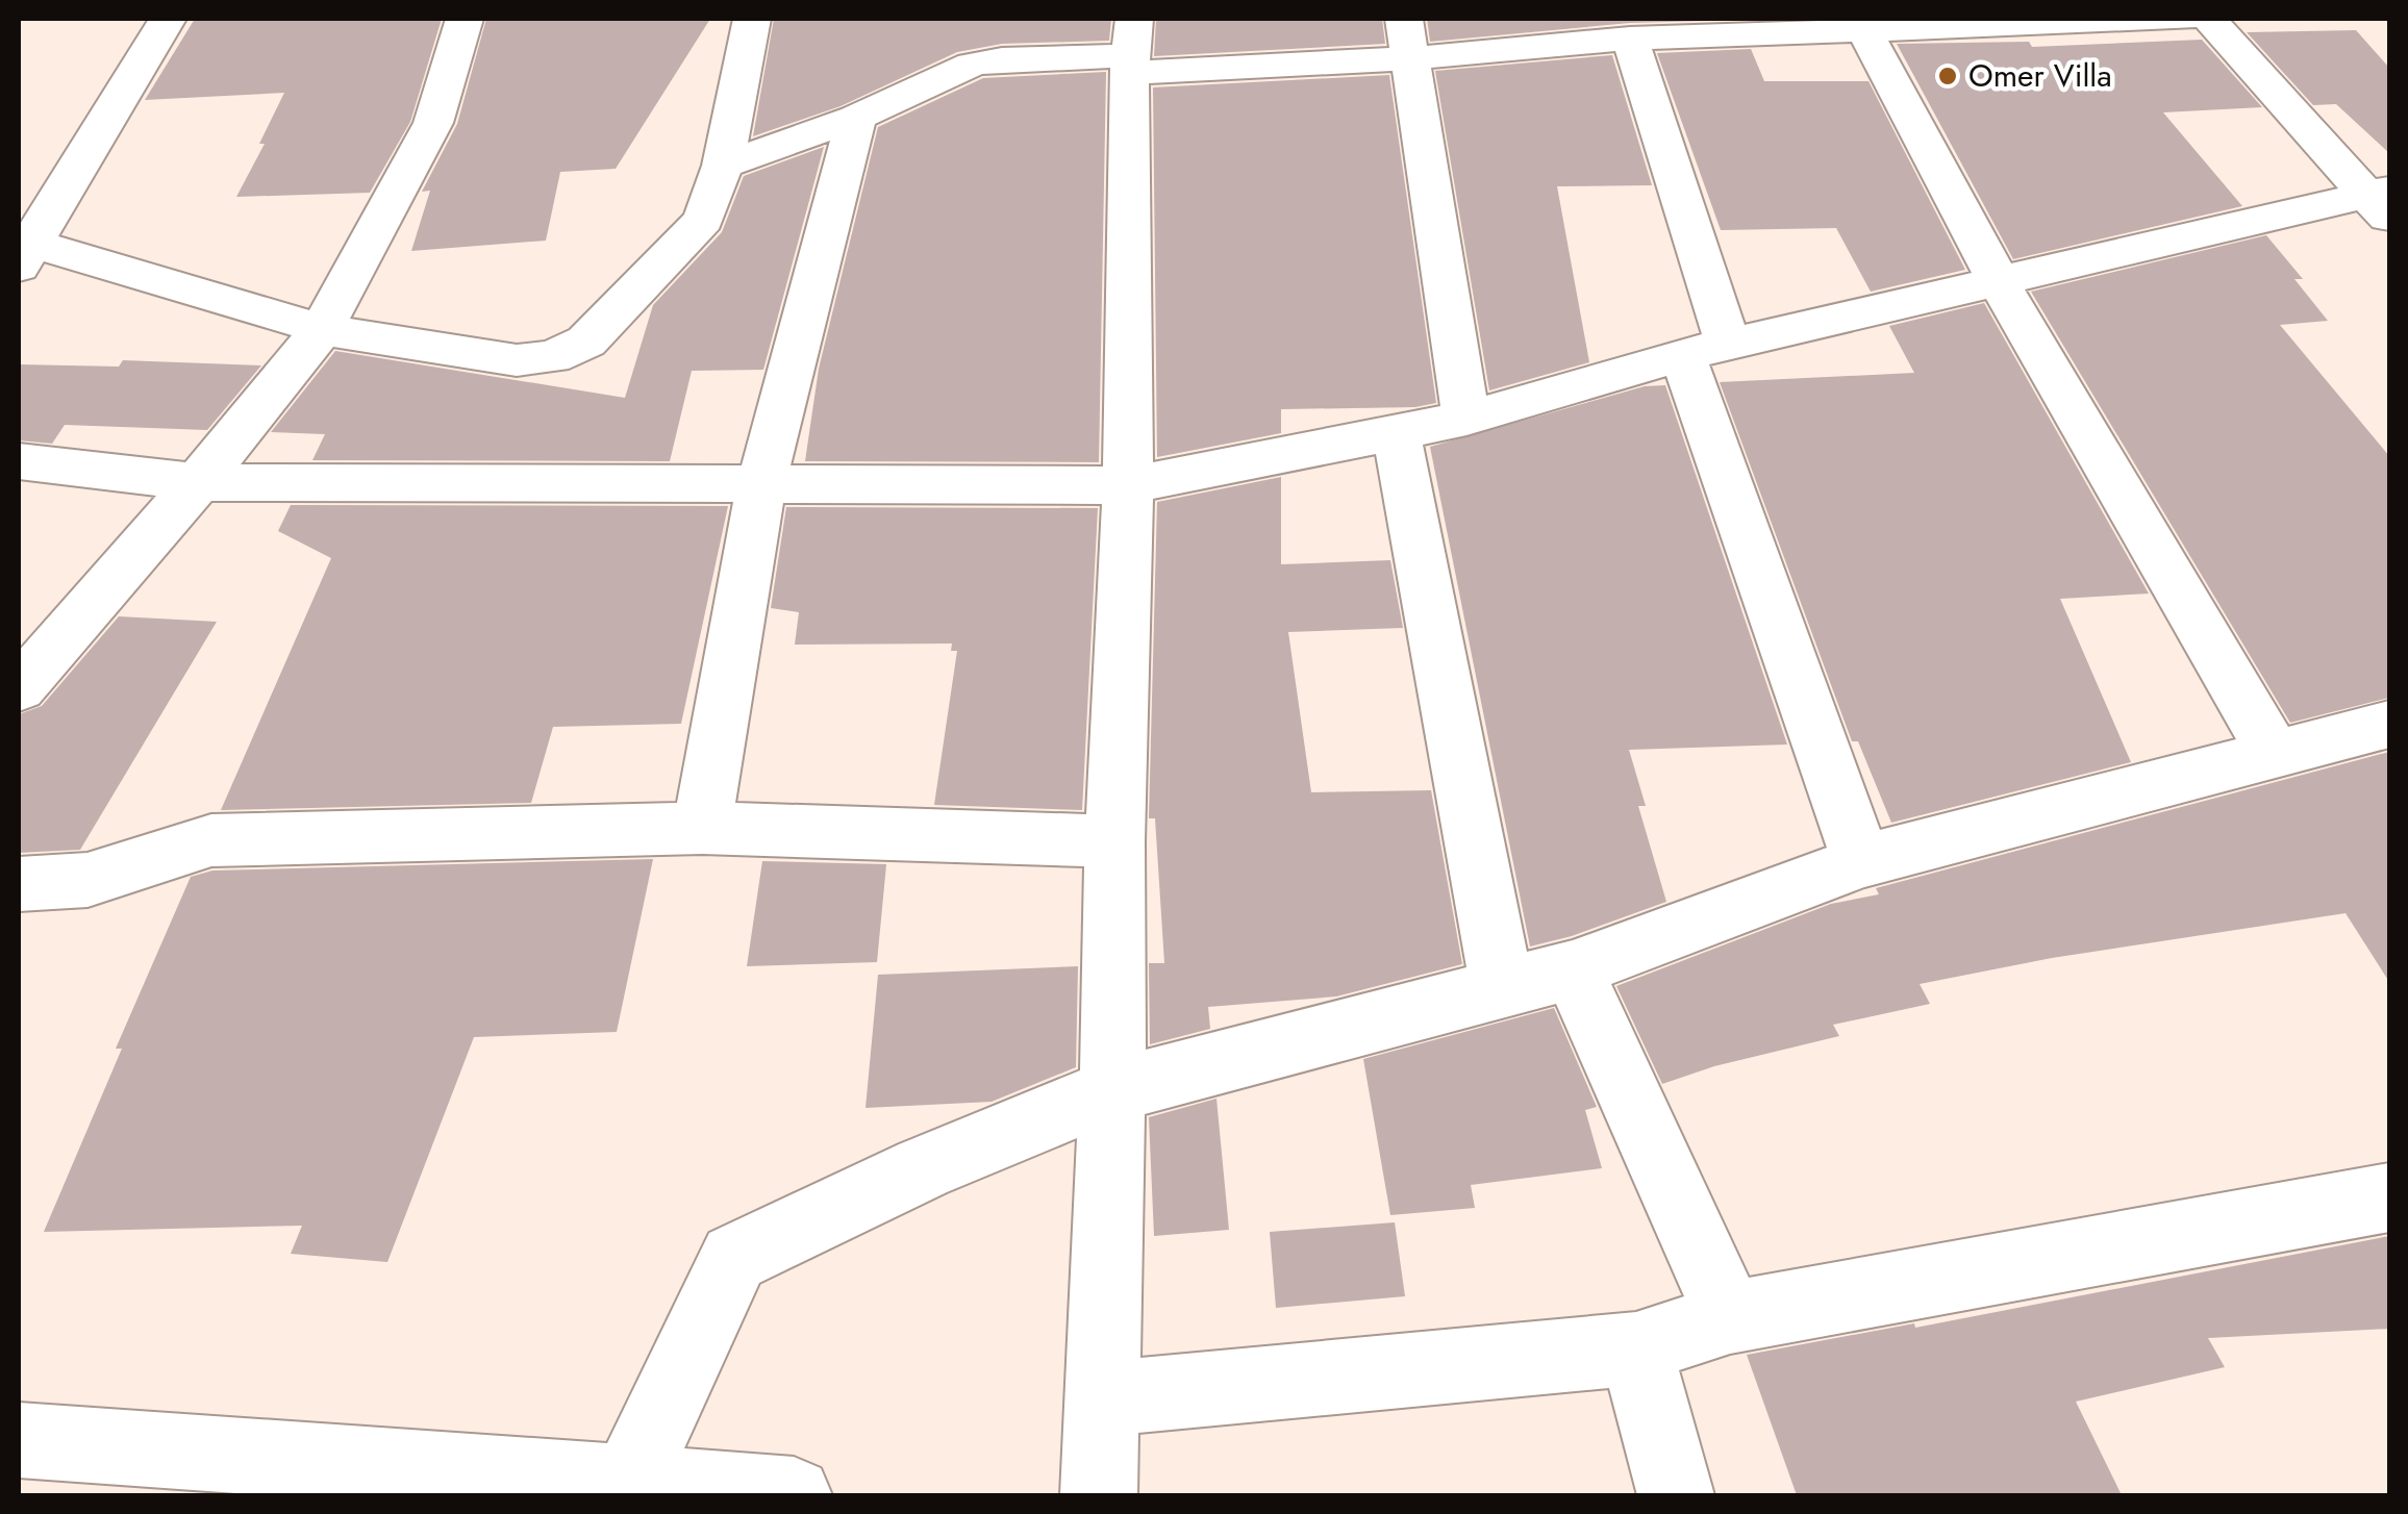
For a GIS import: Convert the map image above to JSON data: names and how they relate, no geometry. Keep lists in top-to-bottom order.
{
  "places": ["Omer Villa"]
}
